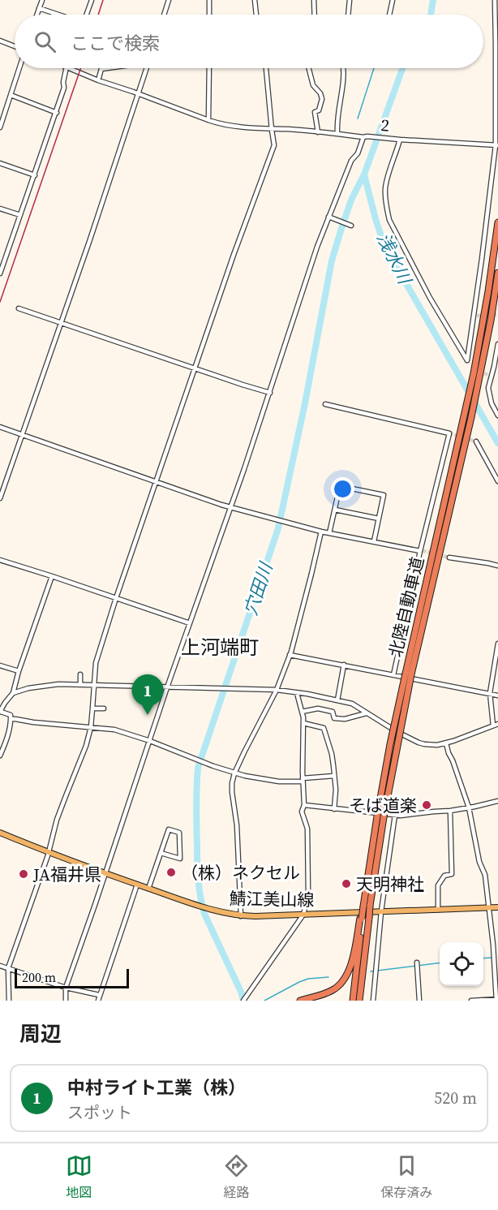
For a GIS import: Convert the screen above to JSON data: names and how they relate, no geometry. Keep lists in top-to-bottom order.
{
  "streets": {
    "highway": ["北陸自動車道"],
    "main road": ["鯖江美山線"],
    "street": ["2"]
  },
  "districts": ["上河端町"],
  "water": ["浅水川", "穴田川"],
  "places": [
    "そば道楽",
    "（株）ネクセル",
    "JA福井県",
    "天明神社"
  ],
  "scale_bar": "200 m",
  "page": {
    "search": "ここで検索",
    "pins": "1",
    "scale": "200 m",
    "heading": "周辺",
    "list": [
      {
        "mark": "1",
        "name": "中村ライト工業（株）",
        "note": "スポット",
        "value": "520 m"
      }
    ],
    "nav": ["地図", "経路", "保存済み"]
  }
}
